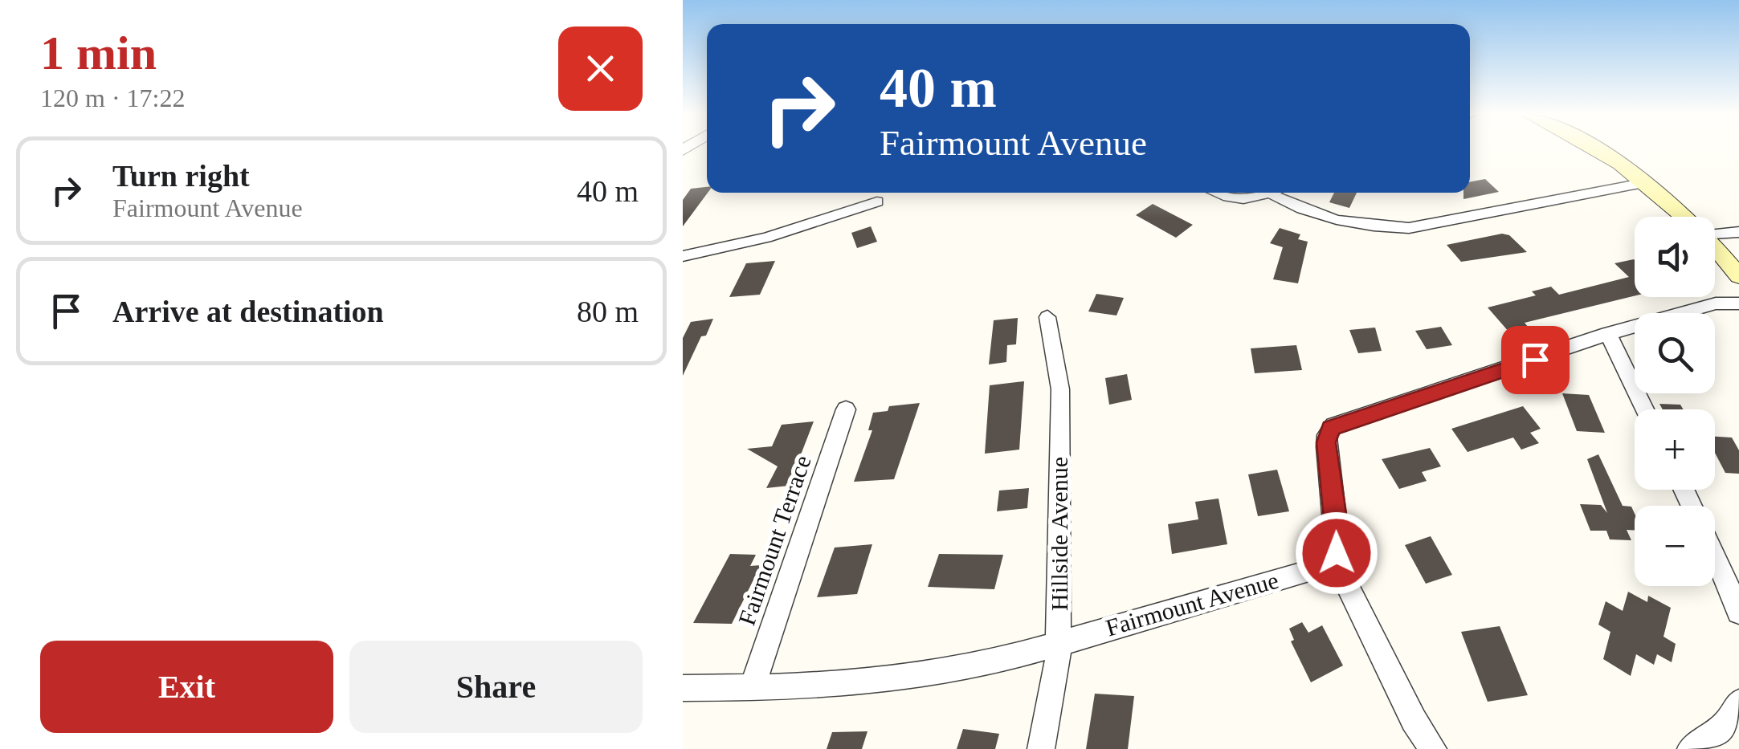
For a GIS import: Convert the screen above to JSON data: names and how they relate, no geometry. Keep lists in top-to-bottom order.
{
  "streets": {
    "street": ["Hillside Avenue", "Fairmount Terrace", "Fairmount Avenue"]
  },
  "crossings": [
    ["Hillside Avenue", "Fairmount Avenue"],
    ["Fairmount Terrace", "Fairmount Avenue"]
  ],
  "page": {
    "heading": ["1 min", "120 m · 17:22"],
    "turn": ["40 m", "Fairmount Avenue"],
    "list": [
      {
        "name": "Turn right",
        "note": "Fairmount Avenue",
        "value": "40 m"
      },
      {
        "name": "Arrive at destination",
        "value": "80 m"
      }
    ],
    "map_buttons": ["+", "−"],
    "buttons": ["Exit", "Share"]
  }
}
